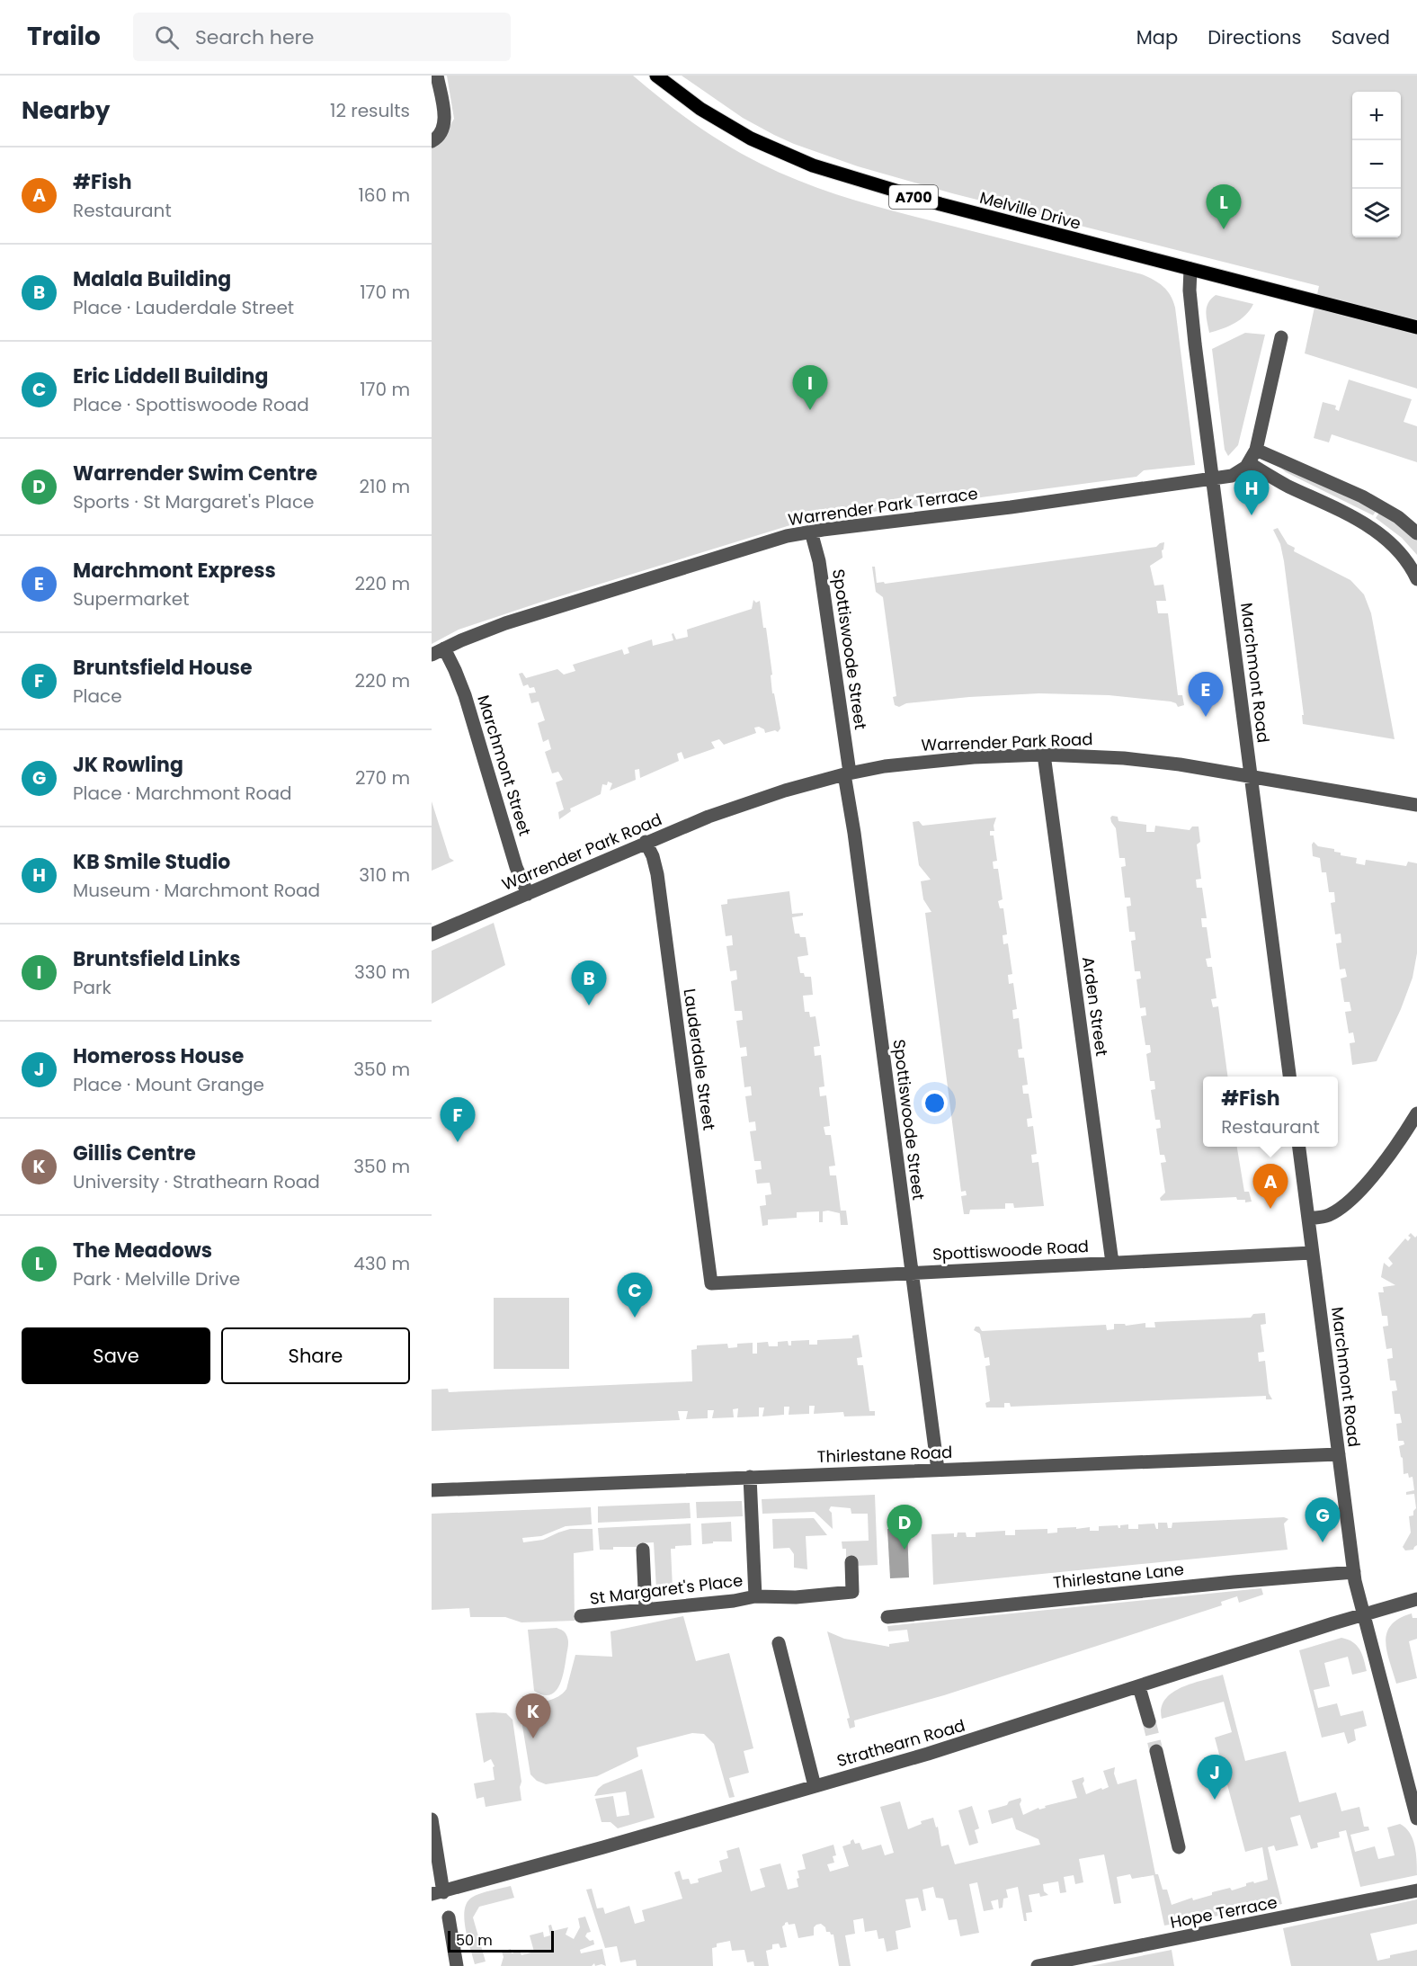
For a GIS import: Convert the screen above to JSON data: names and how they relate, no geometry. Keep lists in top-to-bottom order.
{
  "streets": {
    "main road": ["A700", "Melville Drive"],
    "street": [
      "Warrender Park Terrace",
      "Spottiswoode Street",
      "Marchmont Road",
      "Warrender Park Road",
      "Marchmont Street",
      "Arden Street",
      "Lauderdale Street",
      "Spottiswoode Road",
      "Thirlestane Road",
      "Thirlestane Lane",
      "St Margaret's Place",
      "Strathearn Road",
      "Hope Terrace"
    ]
  },
  "crossings": [
    ["Melville Drive", "Marchmont Road"],
    ["Warrender Park Terrace", "Spottiswoode Street"],
    ["Warrender Park Terrace", "Marchmont Road"],
    ["Warrender Park Terrace", "Marchmont Street"],
    ["Spottiswoode Street", "Warrender Park Road"],
    ["Spottiswoode Street", "Spottiswoode Road"],
    ["Spottiswoode Street", "Thirlestane Road"],
    ["Marchmont Road", "Warrender Park Road"],
    ["Marchmont Road", "Spottiswoode Road"],
    ["Marchmont Road", "Thirlestane Road"],
    ["Marchmont Road", "Thirlestane Lane"],
    ["Marchmont Road", "Strathearn Road"],
    ["Warrender Park Road", "Marchmont Street"],
    ["Warrender Park Road", "Arden Street"],
    ["Warrender Park Road", "Lauderdale Street"],
    ["Arden Street", "Spottiswoode Road"],
    ["Lauderdale Street", "Spottiswoode Road"],
    ["Thirlestane Road", "St Margaret's Place"]
  ],
  "scale_bar": "50 m",
  "page": {
    "header": "Trailo",
    "search": "Search here",
    "nav": ["Map", "Directions", "Saved"],
    "heading": ["Nearby", "12 results"],
    "map_buttons": ["+", "−"],
    "list": [
      {
        "mark": "A",
        "name": "#Fish",
        "note": "Restaurant",
        "value": "160 m"
      },
      {
        "mark": "B",
        "name": "Malala Building",
        "note": "Place · Lauderdale Street",
        "value": "170 m"
      },
      {
        "mark": "C",
        "name": "Eric Liddell Building",
        "note": "Place · Spottiswoode Road",
        "value": "170 m"
      },
      {
        "mark": "D",
        "name": "Warrender Swim Centre",
        "note": "Sports · St Margaret's Place",
        "value": "210 m"
      },
      {
        "mark": "E",
        "name": "Marchmont Express",
        "note": "Supermarket",
        "value": "220 m"
      },
      {
        "mark": "F",
        "name": "Bruntsfield House",
        "note": "Place",
        "value": "220 m"
      },
      {
        "mark": "G",
        "name": "JK Rowling",
        "note": "Place · Marchmont Road",
        "value": "270 m"
      },
      {
        "mark": "H",
        "name": "KB Smile Studio",
        "note": "Museum · Marchmont Road",
        "value": "310 m"
      },
      {
        "mark": "I",
        "name": "Bruntsfield Links",
        "note": "Park",
        "value": "330 m"
      },
      {
        "mark": "J",
        "name": "Homeross House",
        "note": "Place · Mount Grange",
        "value": "350 m"
      },
      {
        "mark": "K",
        "name": "Gillis Centre",
        "note": "University · Strathearn Road",
        "value": "350 m"
      },
      {
        "mark": "L",
        "name": "The Meadows",
        "note": "Park · Melville Drive",
        "value": "430 m"
      }
    ],
    "pins": [
      "L",
      "I",
      "H",
      "E",
      "B",
      "F",
      "A",
      "C",
      "G",
      "D",
      "K",
      "J"
    ],
    "popup": ["#Fish", "Restaurant"],
    "buttons": ["Save", "Share"],
    "scale": "50 m"
  }
}
